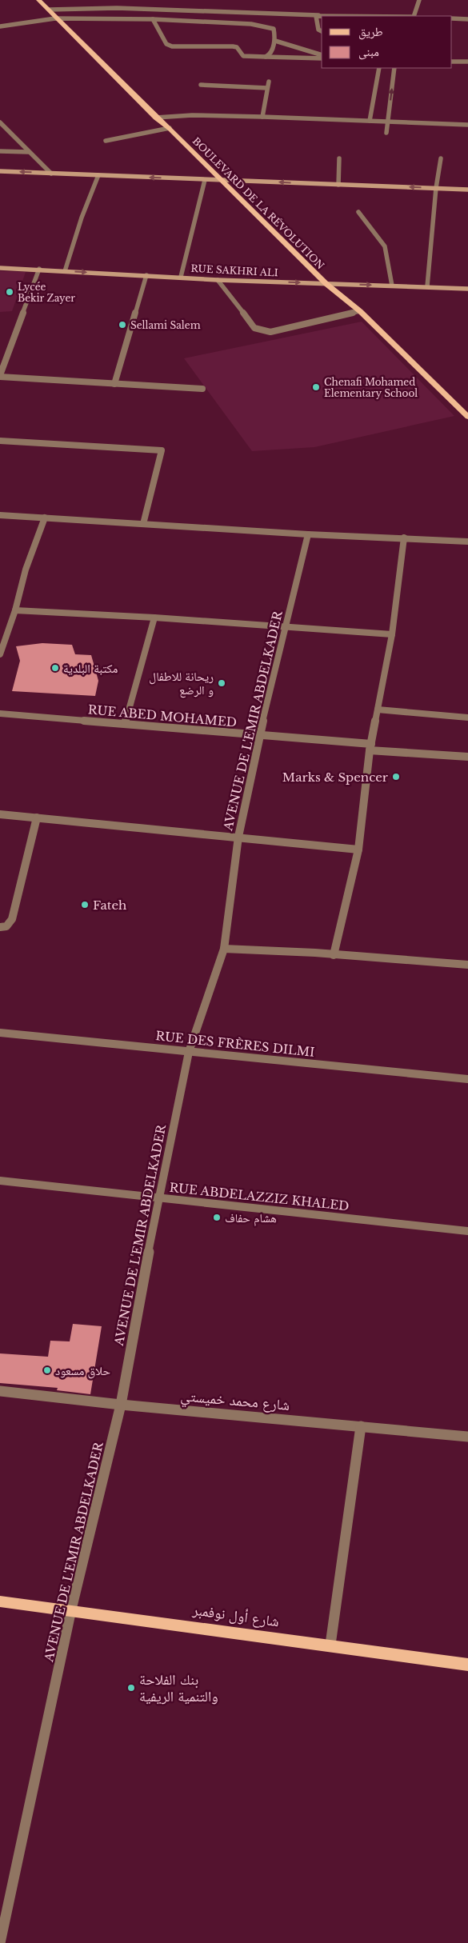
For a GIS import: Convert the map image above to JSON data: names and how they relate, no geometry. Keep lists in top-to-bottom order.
{
  "streets": {
    "main road": ["BOULEVARD DE LA RÉVOLUTION", "RUE SAKHRI ALI", "شارع أول نوفمبر"],
    "street": [
      "RUE ABED MOHAMED",
      "AVENUE DE L'EMIR ABDELKADER",
      "RUE DES FRÈRES DILMI",
      "RUE ABDELAZZIZ KHALED",
      "شارع محمد خميستي"
    ]
  },
  "crossings": [
    ["BOULEVARD DE LA RÉVOLUTION", "RUE SAKHRI ALI"],
    ["RUE ABED MOHAMED", "AVENUE DE L'EMIR ABDELKADER"],
    ["AVENUE DE L'EMIR ABDELKADER", "RUE DES FRÈRES DILMI"],
    ["AVENUE DE L'EMIR ABDELKADER", "RUE ABDELAZZIZ KHALED"],
    ["AVENUE DE L'EMIR ABDELKADER", "شارع محمد خميستي"],
    ["AVENUE DE L'EMIR ABDELKADER", "شارع أول نوفمبر"]
  ],
  "one_way": ["RUE SAKHRI ALI"],
  "places": [
    "Lycée Bekir Zayer",
    "Sellami Salem",
    "Chenafi Mohamed Elementary School",
    "مكتبة البلدية",
    "ريحانة للاطفال و الرضع",
    "Marks & Spencer",
    "Fateh",
    "هشام حفاف",
    "حلاق مسعود",
    "بنك الفلاحة والتنمية الريفية"
  ],
  "legend": ["طريق", "مبنى"]
}
